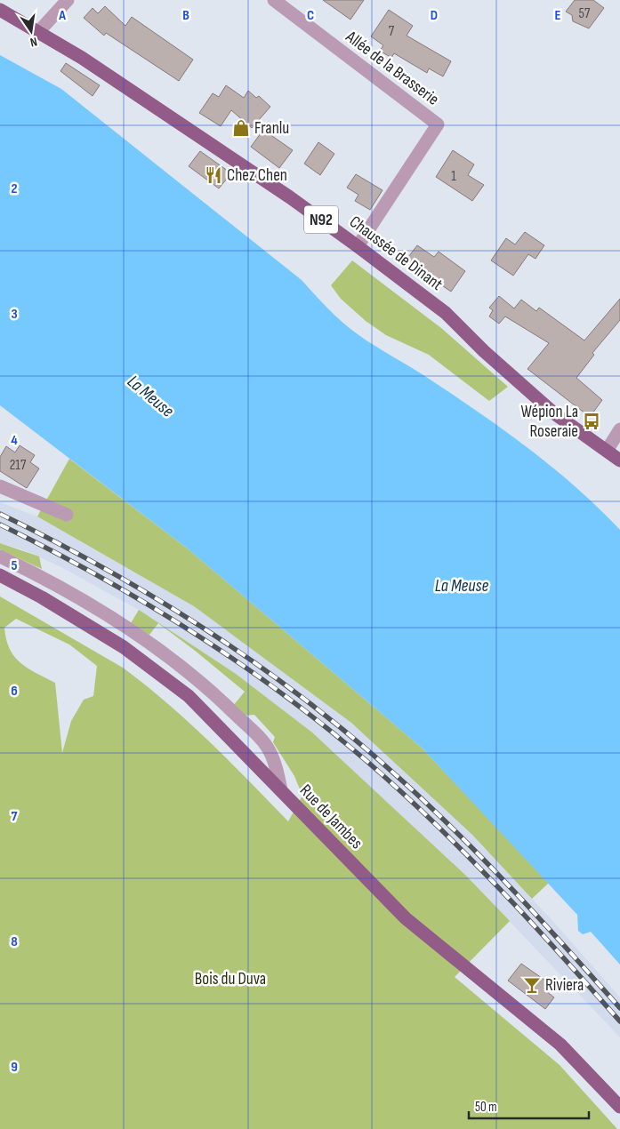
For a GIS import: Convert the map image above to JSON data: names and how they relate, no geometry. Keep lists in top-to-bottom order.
{
  "streets": {
    "main road": ["N92", "Chaussée de Dinant", "Rue de Jambes"],
    "street": ["Allée de la Brasserie"]
  },
  "crossings": [
    ["Allée de la Brasserie", "Chaussée de Dinant"]
  ],
  "water": ["La Meuse"],
  "parks": ["Bois du Duva"],
  "places": {
    "shop": ["Franlu"],
    "restaurant": ["Chez Chen"],
    "bus stop": ["Wépion La Roseraie"],
    "bar": ["Riviera"]
  },
  "house_numbers": [
    "57",
    "7",
    "1",
    "217"
  ],
  "scale_bar": "50 m",
  "north": "bottom",
  "grid": {
    "columns": [
      "A",
      "B",
      "C",
      "D",
      "E"
    ],
    "rows": [
      "2",
      "3",
      "4",
      "5",
      "6",
      "7",
      "8",
      "9"
    ]
  }
}
